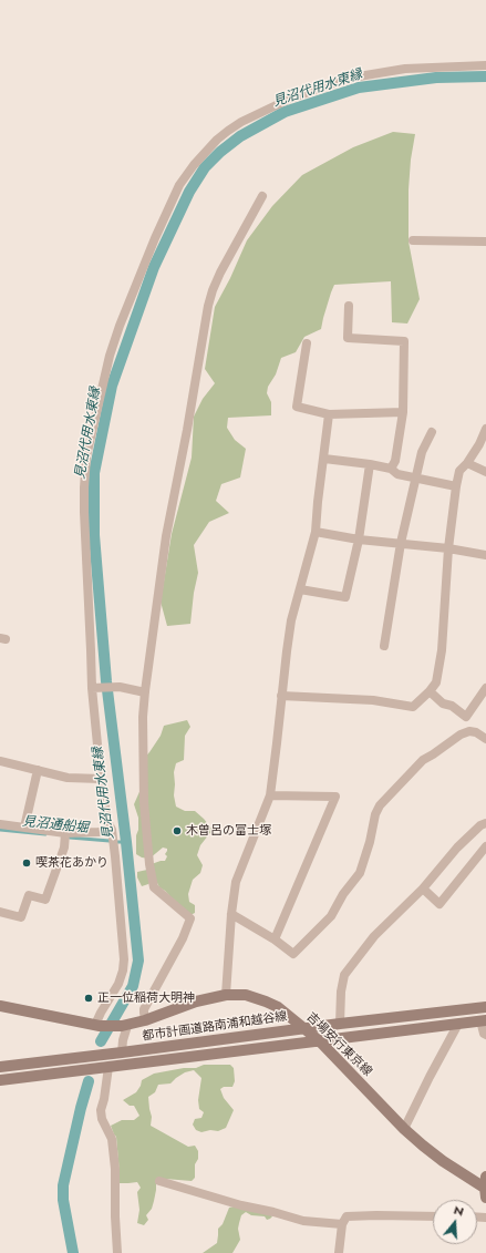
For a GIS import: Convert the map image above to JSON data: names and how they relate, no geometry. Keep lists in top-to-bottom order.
{
  "streets": {
    "street": ["都市計画道路南浦和越谷線", "吉場安行東京線"]
  },
  "crossings": [
    ["都市計画道路南浦和越谷線", "吉場安行東京線"]
  ],
  "water": ["見沼代用水東縁", "見沼通船堀"],
  "places": ["木曽呂の富士塚", "喫茶花あかり", "正一位稲荷大明神"],
  "north": "top"
}
